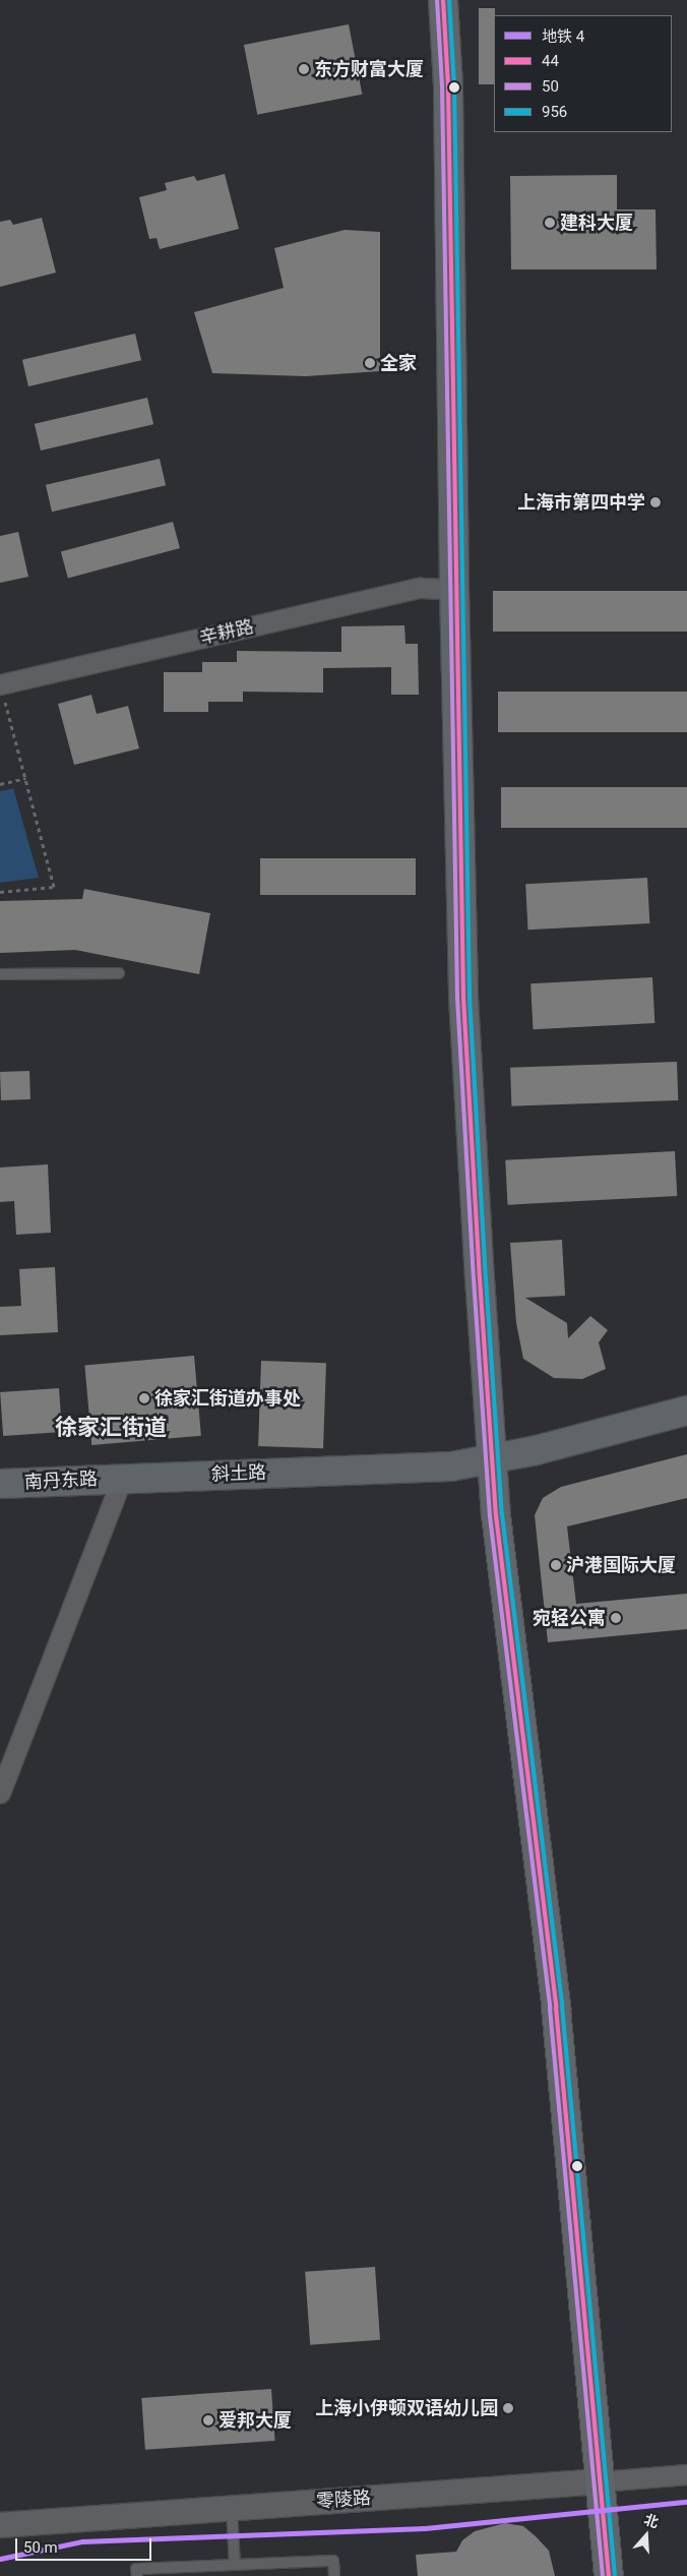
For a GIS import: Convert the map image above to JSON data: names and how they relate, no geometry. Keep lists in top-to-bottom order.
{
  "streets": {
    "main road": ["斜土路", "南丹东路"],
    "street": ["辛耕路", "零陵路"]
  },
  "crossings": [
    ["斜土路", "南丹东路"]
  ],
  "districts": ["徐家汇街道"],
  "places": [
    "东方财富大厦",
    "建科大厦",
    "全家",
    "上海市第四中学",
    "徐家汇街道办事处",
    "沪港国际大厦",
    "宛轻公寓",
    "上海小伊顿双语幼儿园",
    "爱邦大厦"
  ],
  "lines": [
    "transit line 44",
    "transit line 50",
    "transit line 956",
    "metro line 4"
  ],
  "legend": [
    "地铁 4",
    "44",
    "50",
    "956"
  ],
  "scale_bar": "50 m",
  "north": "top"
}
